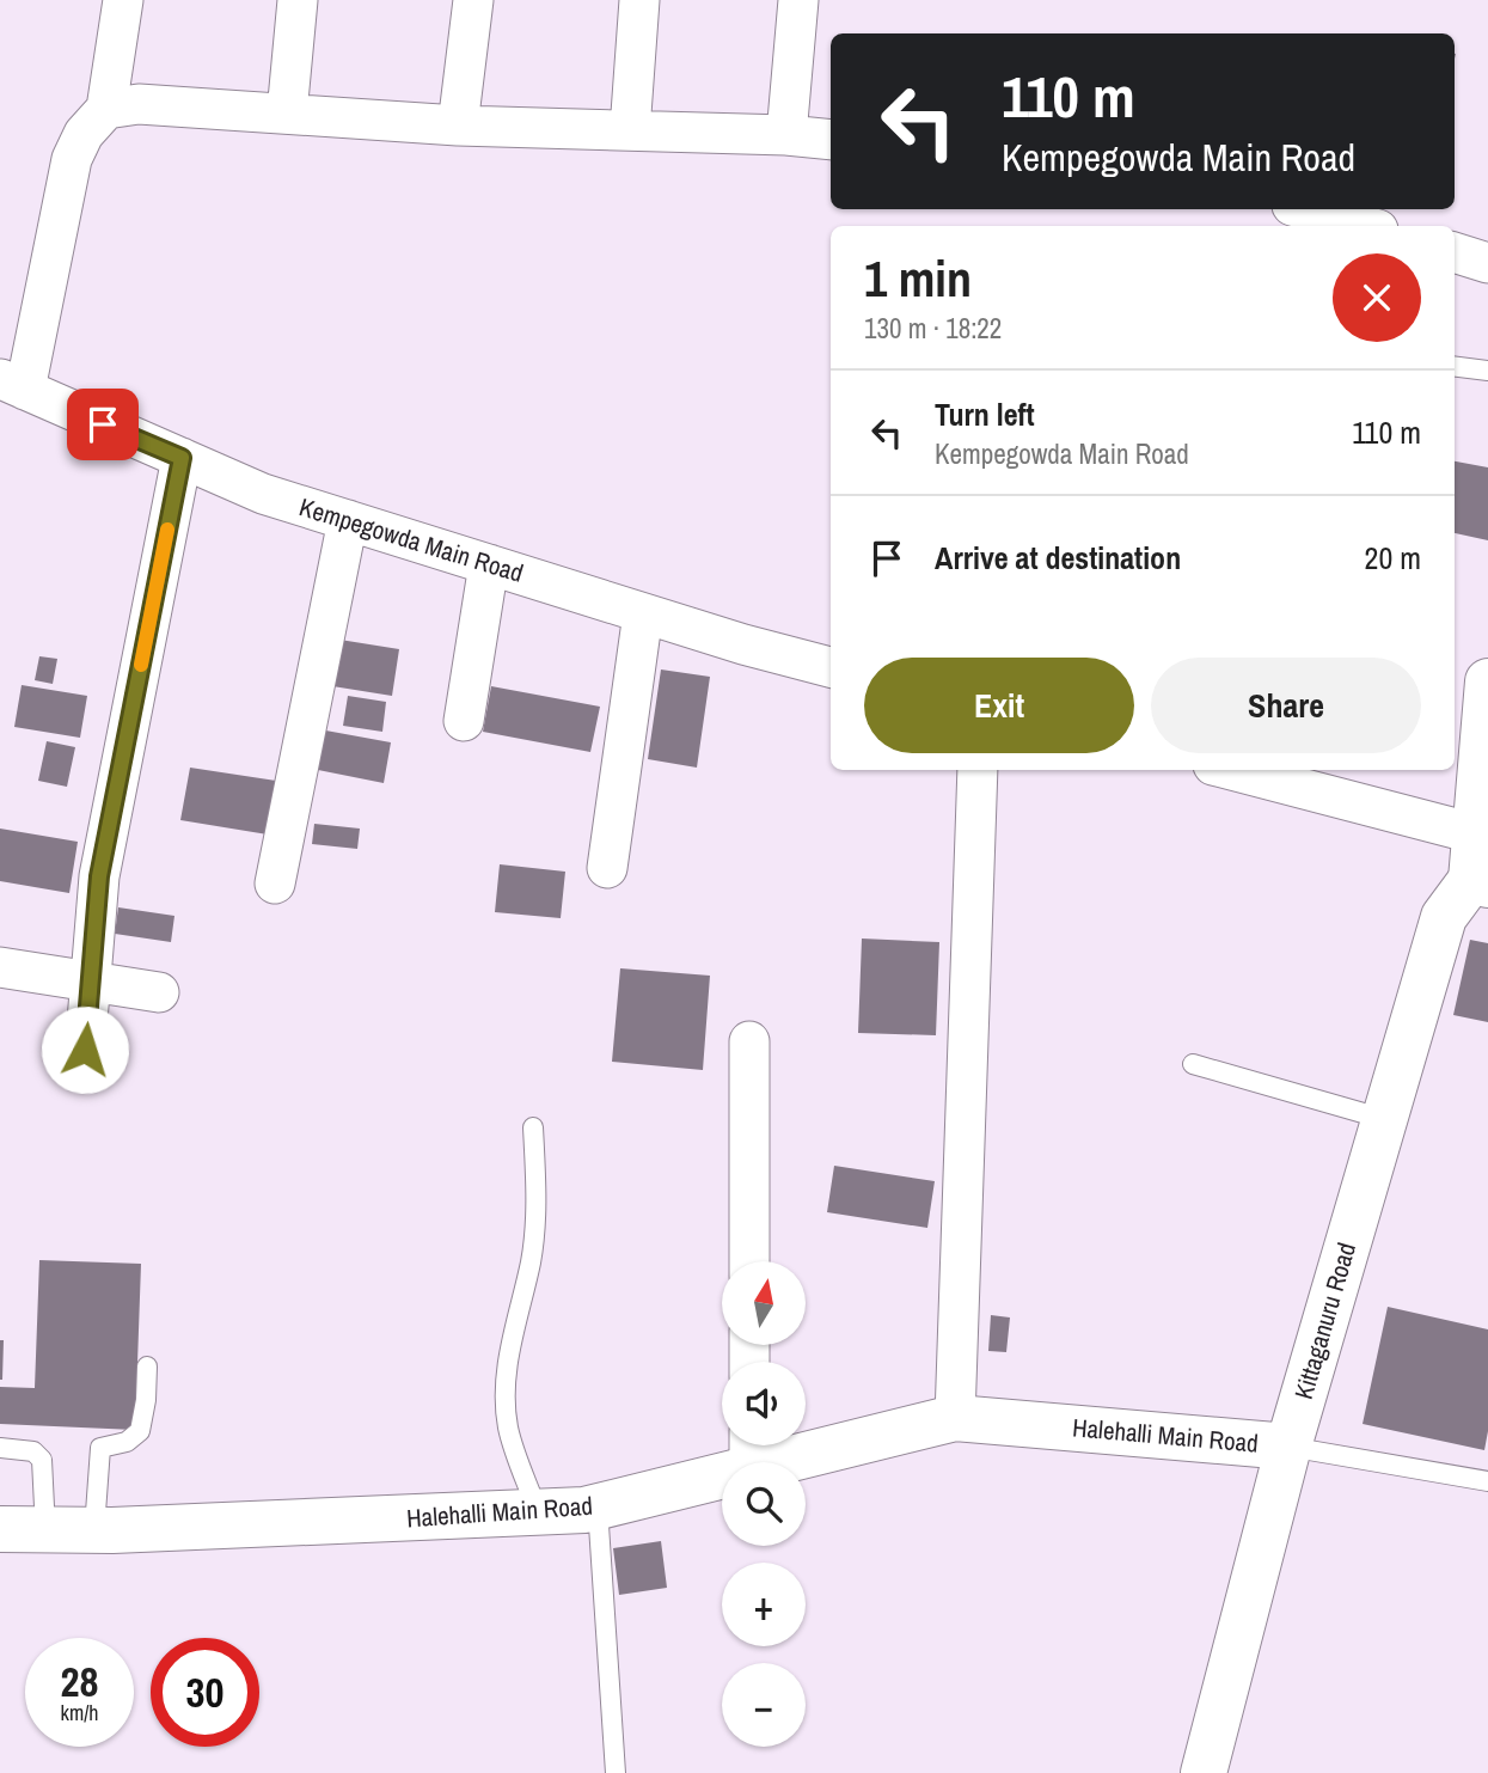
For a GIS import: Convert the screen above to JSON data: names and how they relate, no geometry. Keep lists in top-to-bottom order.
{
  "streets": {
    "main road": ["Kittaganuru Road", "Halehalli Main Road"],
    "street": ["Kempegowda Main Road"]
  },
  "crossings": [
    ["Kittaganuru Road", "Halehalli Main Road"]
  ],
  "north": "top",
  "page": {
    "turn": ["110 m", "Kempegowda Main Road"],
    "heading": ["1 min", "130 m · 18:22"],
    "list": [
      {
        "name": "Turn left",
        "note": "Kempegowda Main Road",
        "value": "110 m"
      },
      {
        "name": "Arrive at destination",
        "value": "20 m"
      }
    ],
    "buttons": ["Exit", "Share"],
    "map_buttons": ["+", "−"],
    "speed": "28 km/h",
    "limit": "30"
  }
}
